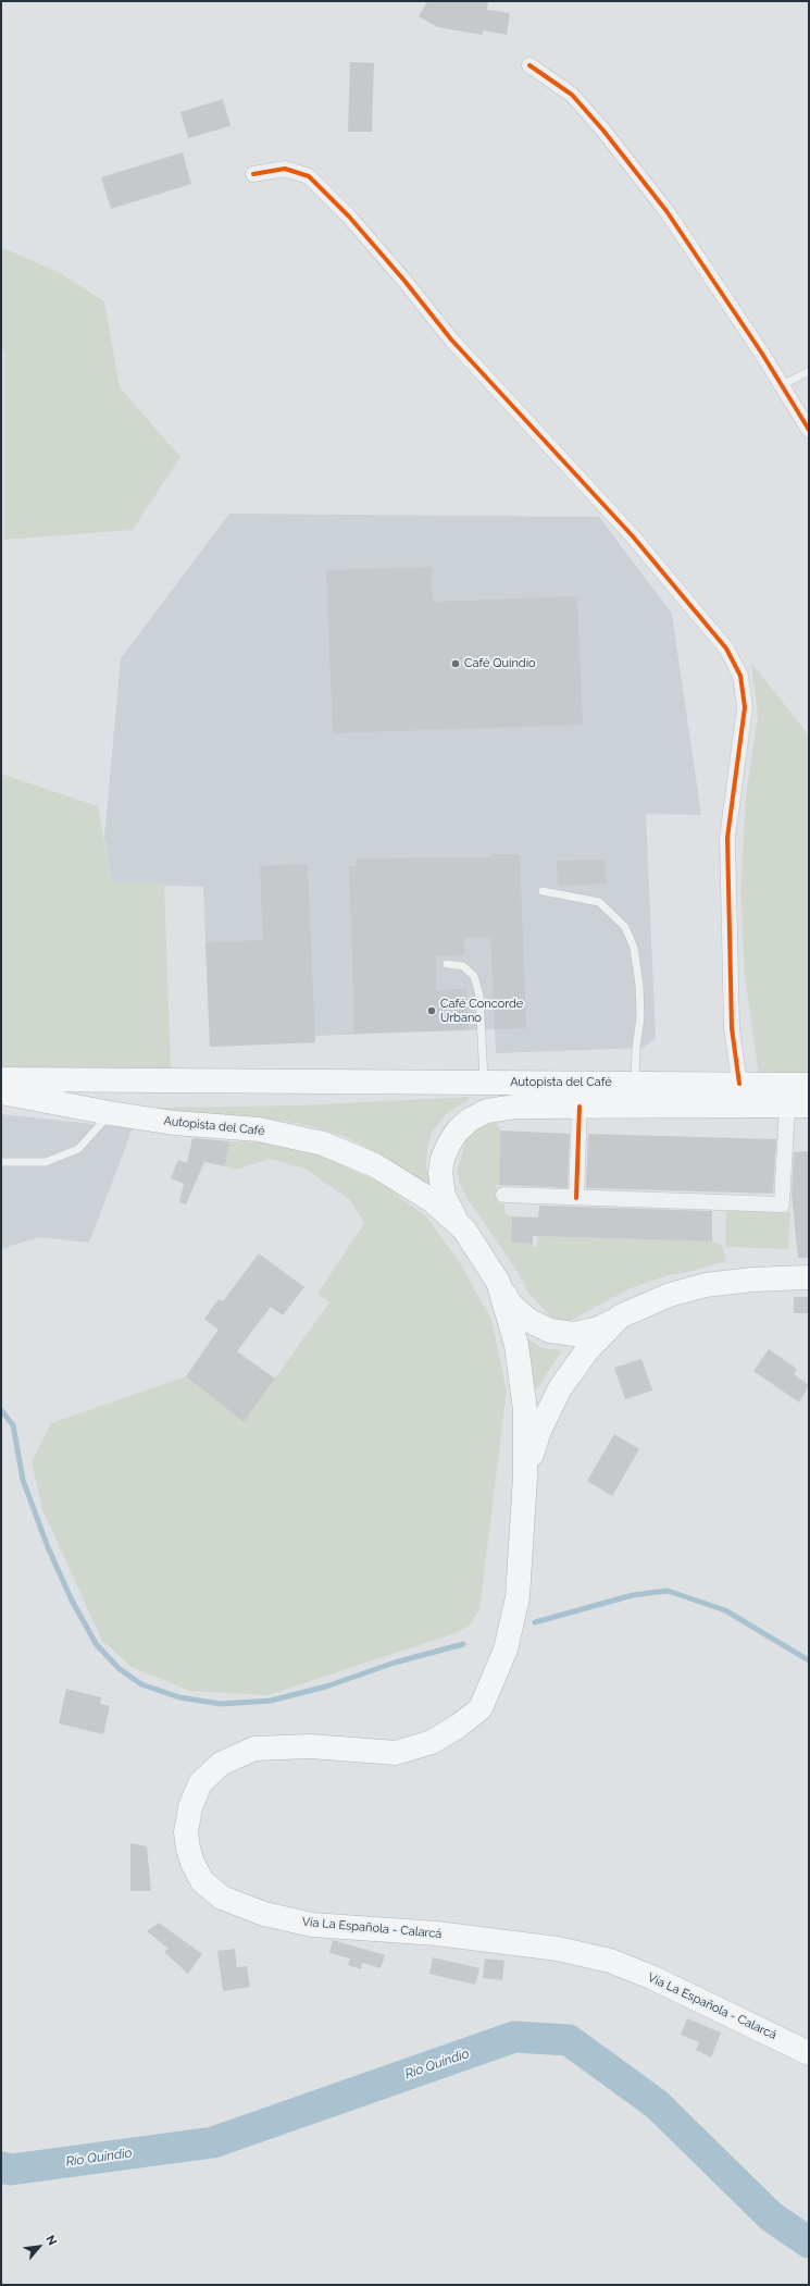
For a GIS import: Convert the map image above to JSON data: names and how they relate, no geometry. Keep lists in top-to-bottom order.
{
  "streets": {
    "highway": ["Autopista del Café", "Vía La Española - Calarcá"]
  },
  "crossings": [
    ["Autopista del Café", "Vía La Española - Calarcá"]
  ],
  "water": ["Río Quindio"],
  "places": ["Café Quindío", "Café Concorde Urbano"],
  "north": "top right"
}
